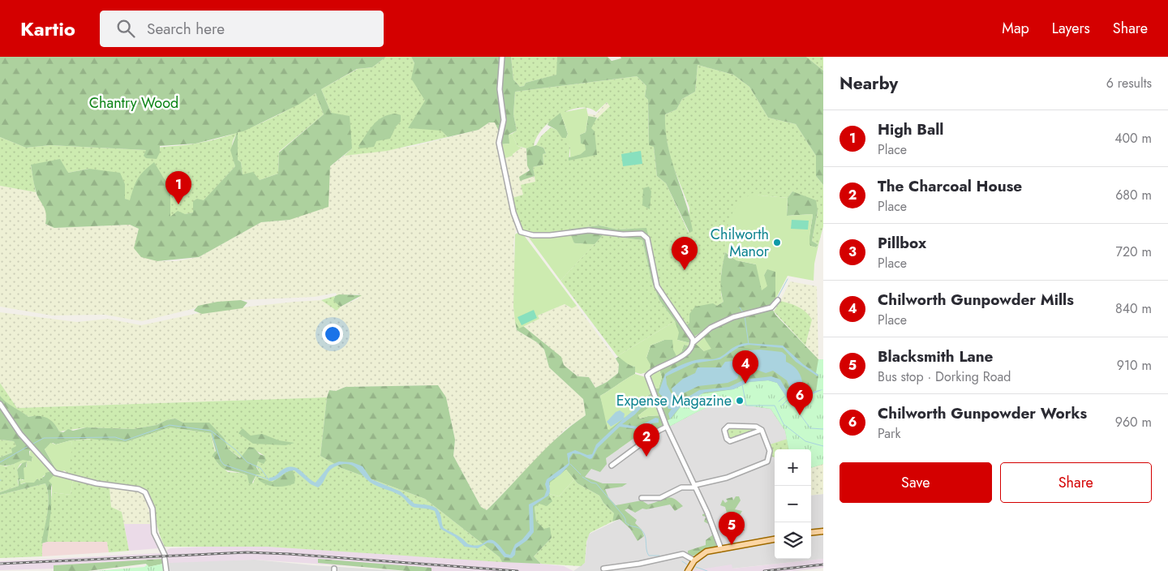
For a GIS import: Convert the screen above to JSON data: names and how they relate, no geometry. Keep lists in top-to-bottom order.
{
  "parks": ["Chantry Wood"],
  "places": ["Chilworth Manor", "Expense Magazine"],
  "page": {
    "header": "Kartio",
    "search": "Search here",
    "nav": ["Map", "Layers", "Share"],
    "heading": ["Nearby", "6 results"],
    "list": [
      {
        "mark": "1",
        "name": "High Ball",
        "note": "Place",
        "value": "400 m"
      },
      {
        "mark": "2",
        "name": "The Charcoal House",
        "note": "Place",
        "value": "680 m"
      },
      {
        "mark": "3",
        "name": "Pillbox",
        "note": "Place",
        "value": "720 m"
      },
      {
        "mark": "4",
        "name": "Chilworth Gunpowder Mills",
        "note": "Place",
        "value": "840 m"
      },
      {
        "mark": "5",
        "name": "Blacksmith Lane",
        "note": "Bus stop · Dorking Road",
        "value": "910 m"
      },
      {
        "mark": "6",
        "name": "Chilworth Gunpowder Works",
        "note": "Park",
        "value": "960 m"
      }
    ],
    "pins": [
      "1",
      "3",
      "4",
      "6",
      "2",
      "5"
    ],
    "map_buttons": ["+", "−"],
    "buttons": ["Save", "Share"]
  }
}
